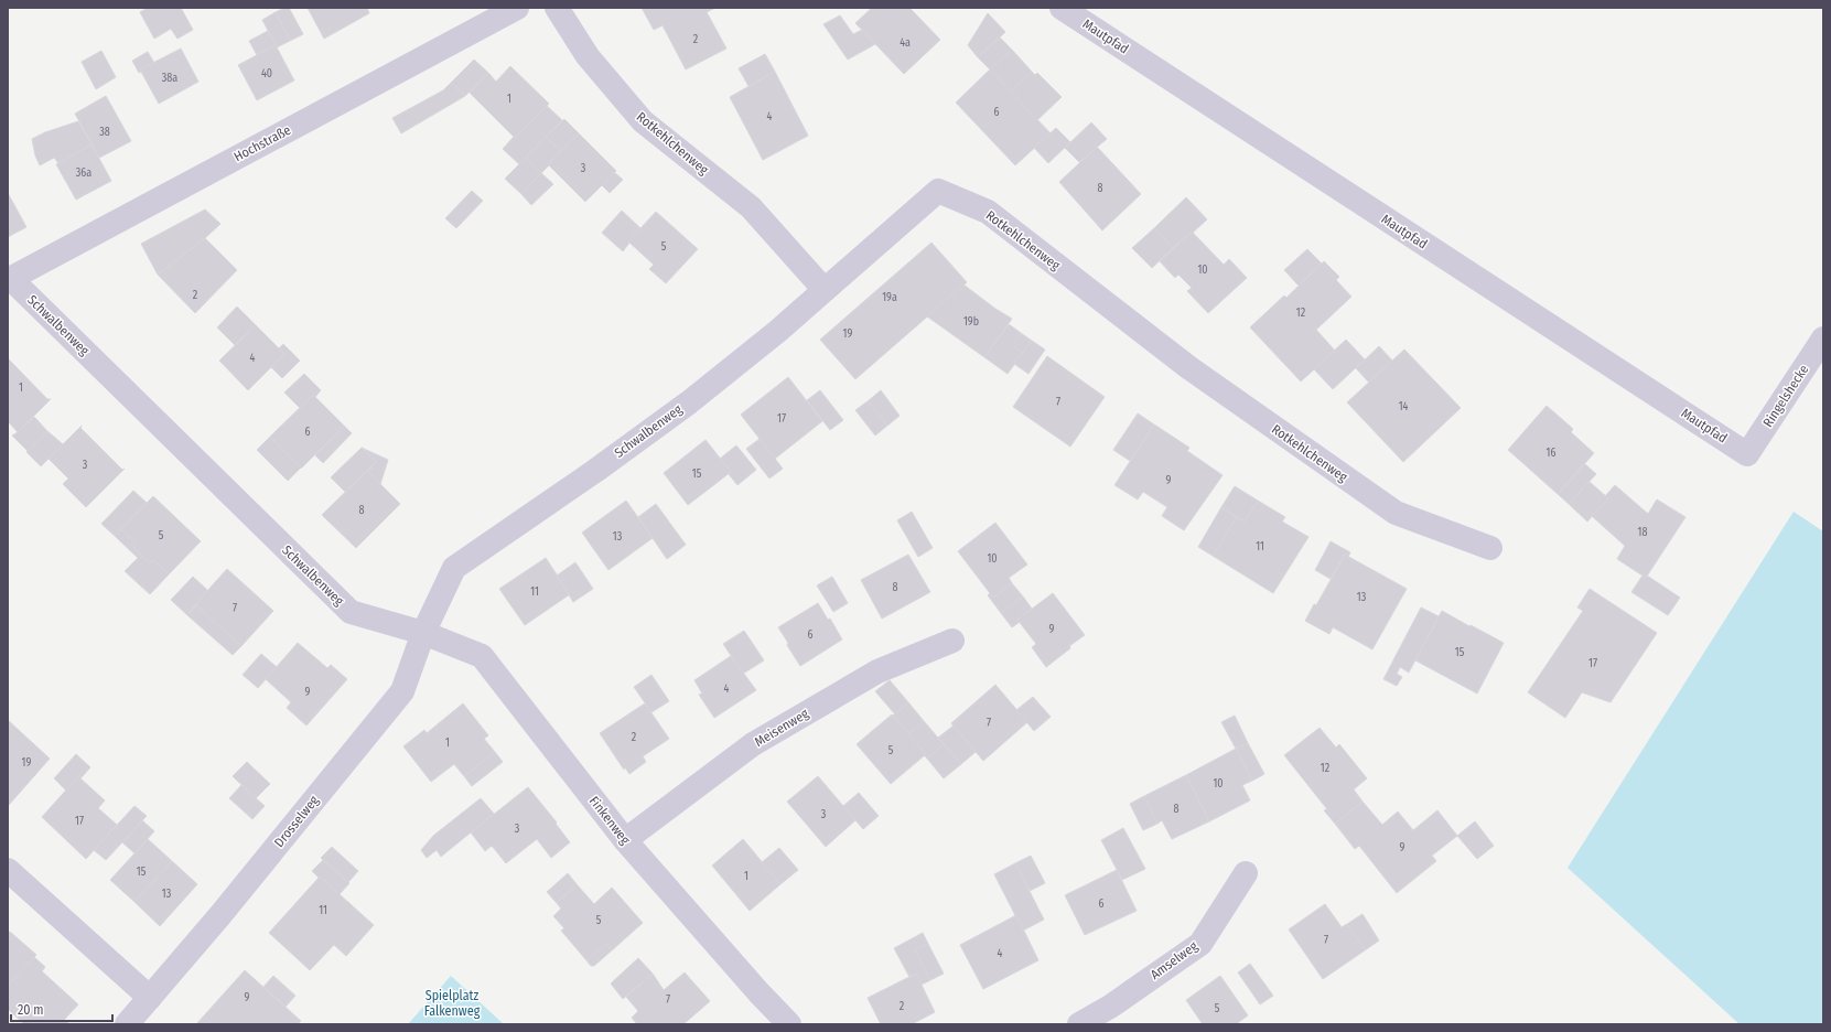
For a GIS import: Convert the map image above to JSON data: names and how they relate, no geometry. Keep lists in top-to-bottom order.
{
  "streets": {
    "street": [
      "Mautpfad",
      "Hochstraße",
      "Rotkehlchenweg",
      "Schwalbenweg",
      "Ringelshecke",
      "Meisenweg",
      "Finkenweg",
      "Drosselweg",
      "Amselweg"
    ]
  },
  "crossings": [
    ["Mautpfad", "Ringelshecke"],
    ["Hochstraße", "Schwalbenweg"],
    ["Rotkehlchenweg", "Schwalbenweg"],
    ["Schwalbenweg", "Finkenweg"],
    ["Schwalbenweg", "Drosselweg"],
    ["Meisenweg", "Finkenweg"],
    ["Finkenweg", "Drosselweg"]
  ],
  "parks": ["Spielplatz Falkenweg"],
  "house_numbers": [
    "2",
    "4a",
    "40",
    "38a",
    "1",
    "6",
    "4",
    "38",
    "3",
    "36a",
    "8",
    "5",
    "10",
    "2",
    "19a",
    "12",
    "19b",
    "19",
    "4",
    "1",
    "7",
    "14",
    "17",
    "6",
    "16",
    "3",
    "15",
    "9",
    "8",
    "18",
    "5",
    "13",
    "11",
    "10",
    "8",
    "11",
    "13",
    "7",
    "9",
    "6",
    "15",
    "17",
    "4",
    "9",
    "7",
    "2",
    "1",
    "5",
    "19",
    "12",
    "10",
    "8",
    "3",
    "17",
    "3",
    "9",
    "15",
    "1",
    "13",
    "6",
    "11",
    "5",
    "7",
    "4",
    "9",
    "7",
    "2",
    "5"
  ],
  "scale_bar": "20 m"
}
